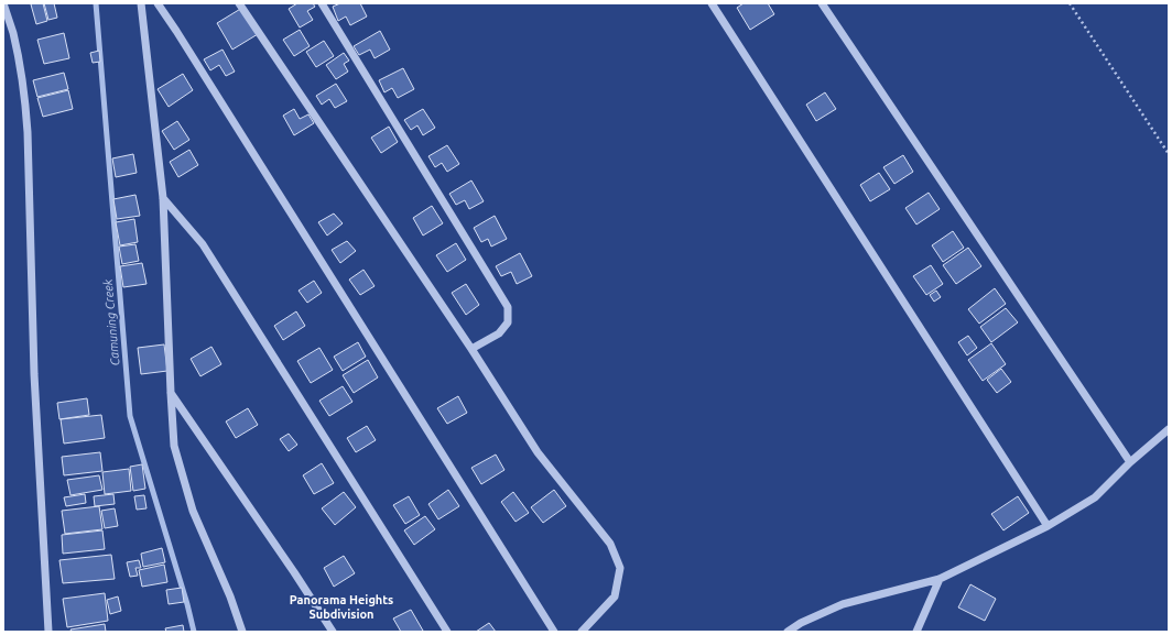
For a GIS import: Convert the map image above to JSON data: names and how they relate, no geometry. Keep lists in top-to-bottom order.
{
  "districts": ["Panorama Heights Subdivision"],
  "water": ["Camuning Creek"]
}
